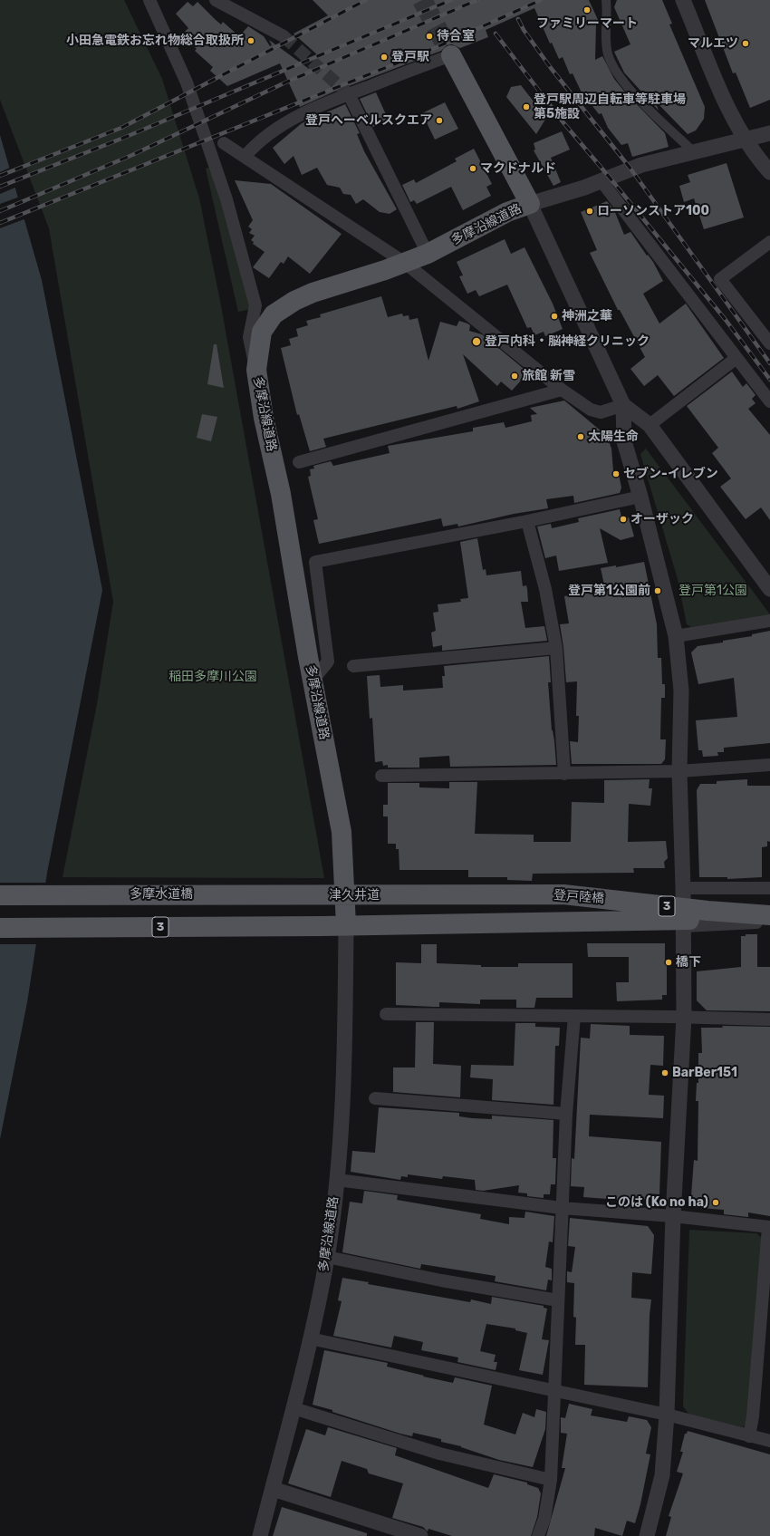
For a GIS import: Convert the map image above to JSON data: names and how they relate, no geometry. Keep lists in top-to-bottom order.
{
  "streets": {
    "main road": [
      "多摩沿線道路",
      "多摩水道橋",
      "津久井道",
      "登戸陸橋",
      "3"
    ]
  },
  "crossings": [
    ["多摩沿線道路", "津久井道"],
    ["多摩沿線道路", "登戸陸橋"],
    ["多摩沿線道路", "3"],
    ["多摩水道橋", "津久井道"],
    ["津久井道", "登戸陸橋"],
    ["登戸陸橋", "3"]
  ],
  "parks": ["登戸第1公園", "稲田多摩川公園"],
  "places": [
    "ファミリーマート",
    "待合室",
    "小田急電鉄お忘れ物総合取扱所",
    "マルエツ",
    "登戸駅",
    "登戸駅周辺自転車等駐車場 第5施設",
    "登戸へーベルスクエア",
    "マクドナルド",
    "ローソンストア100",
    "神洲之華",
    "登戸内科・脳神経クリニック",
    "旅館 新雪",
    "太陽生命",
    "セブン-イレブン",
    "オーザック",
    "登戸第1公園前",
    "橋下",
    "BarBer151",
    "このは (Ko no ha)"
  ]
}
